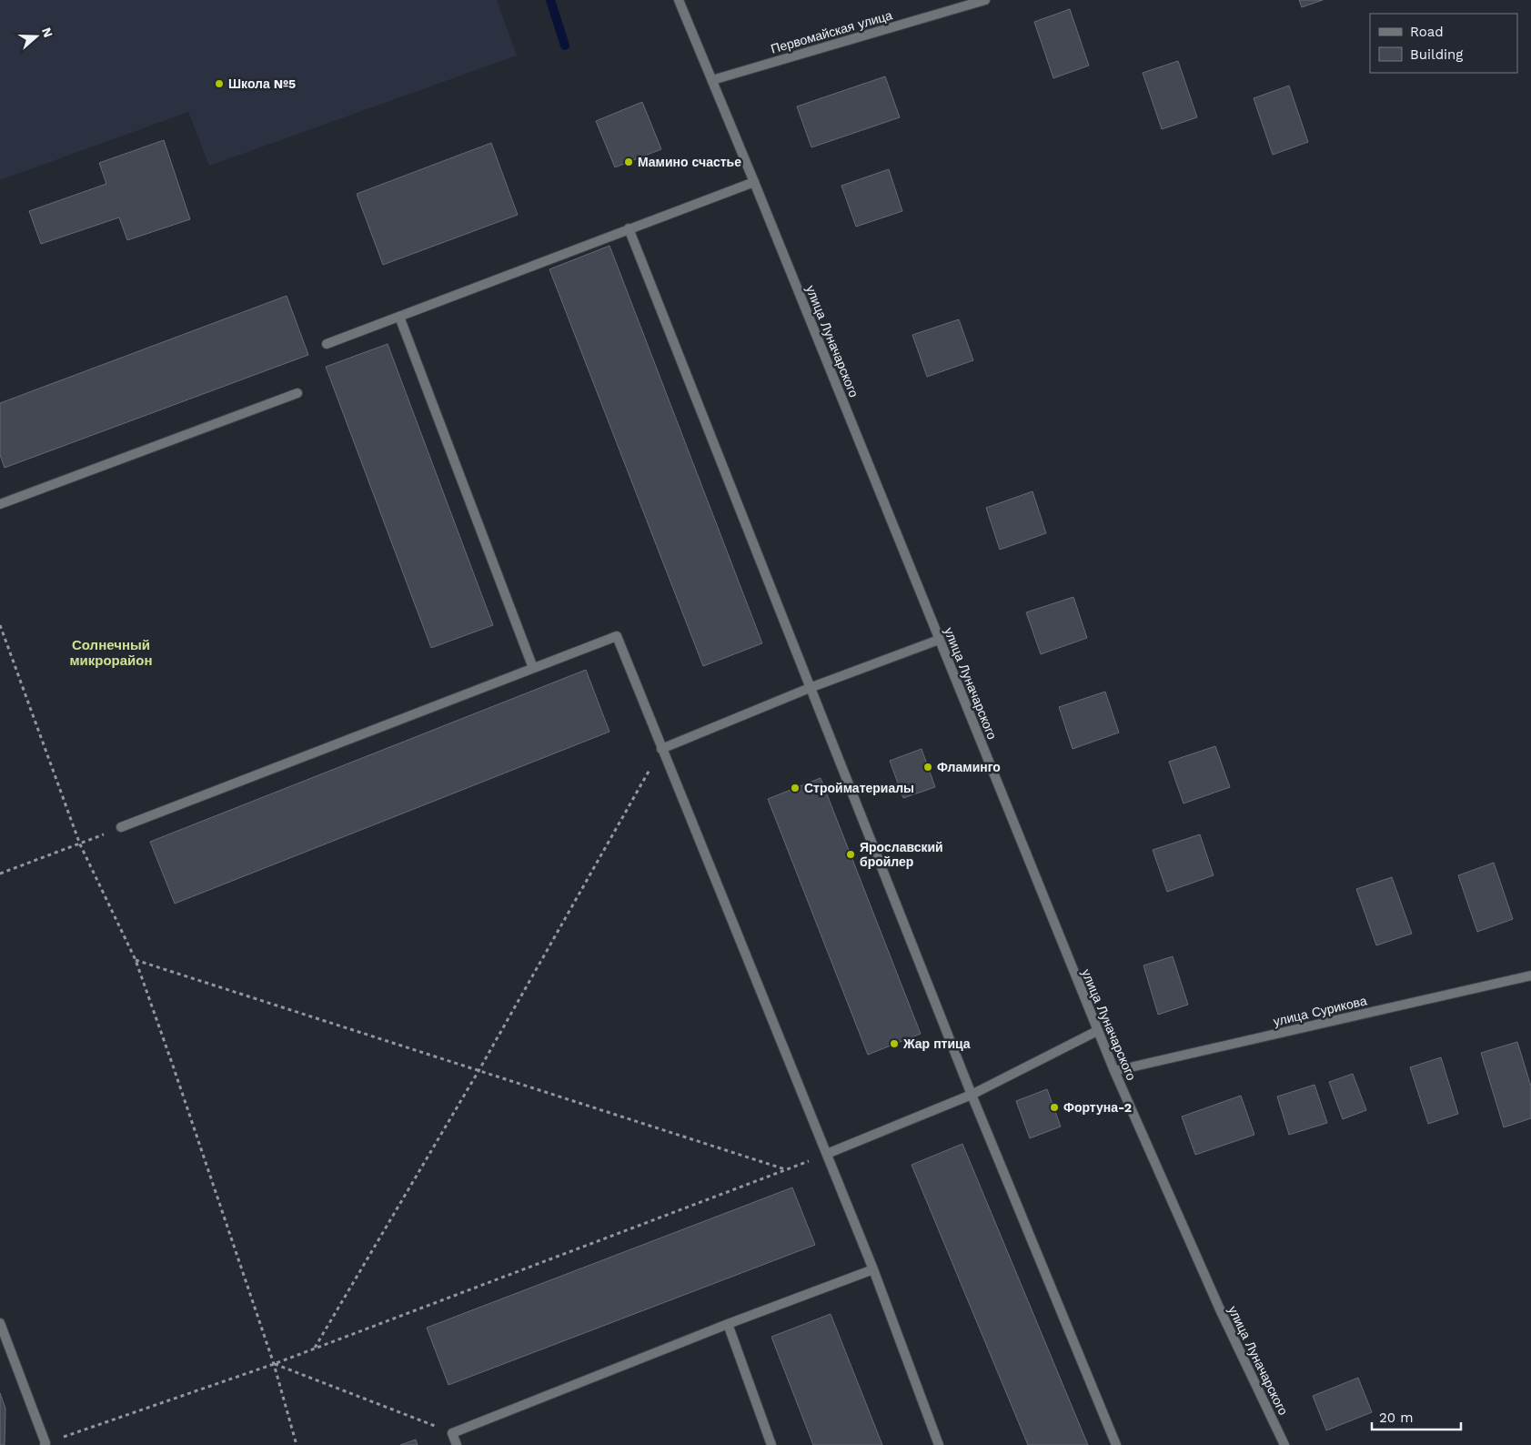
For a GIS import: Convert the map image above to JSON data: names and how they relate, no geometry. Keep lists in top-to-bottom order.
{
  "streets": {
    "street": ["Первомайская улица", "улица Луначарского", "улица Сурикова"]
  },
  "crossings": [
    ["Первомайская улица", "улица Луначарского"],
    ["улица Луначарского", "улица Сурикова"]
  ],
  "districts": ["Солнечный микрорайон"],
  "places": [
    "Школа №5",
    "Мамино счастье",
    "Фламинго",
    "Стройматериалы",
    "Ярославский бройлер",
    "Жар птица",
    "Фортуна-2"
  ],
  "legend": ["Road", "Building"],
  "scale_bar": "20 m",
  "north": "right"
}
